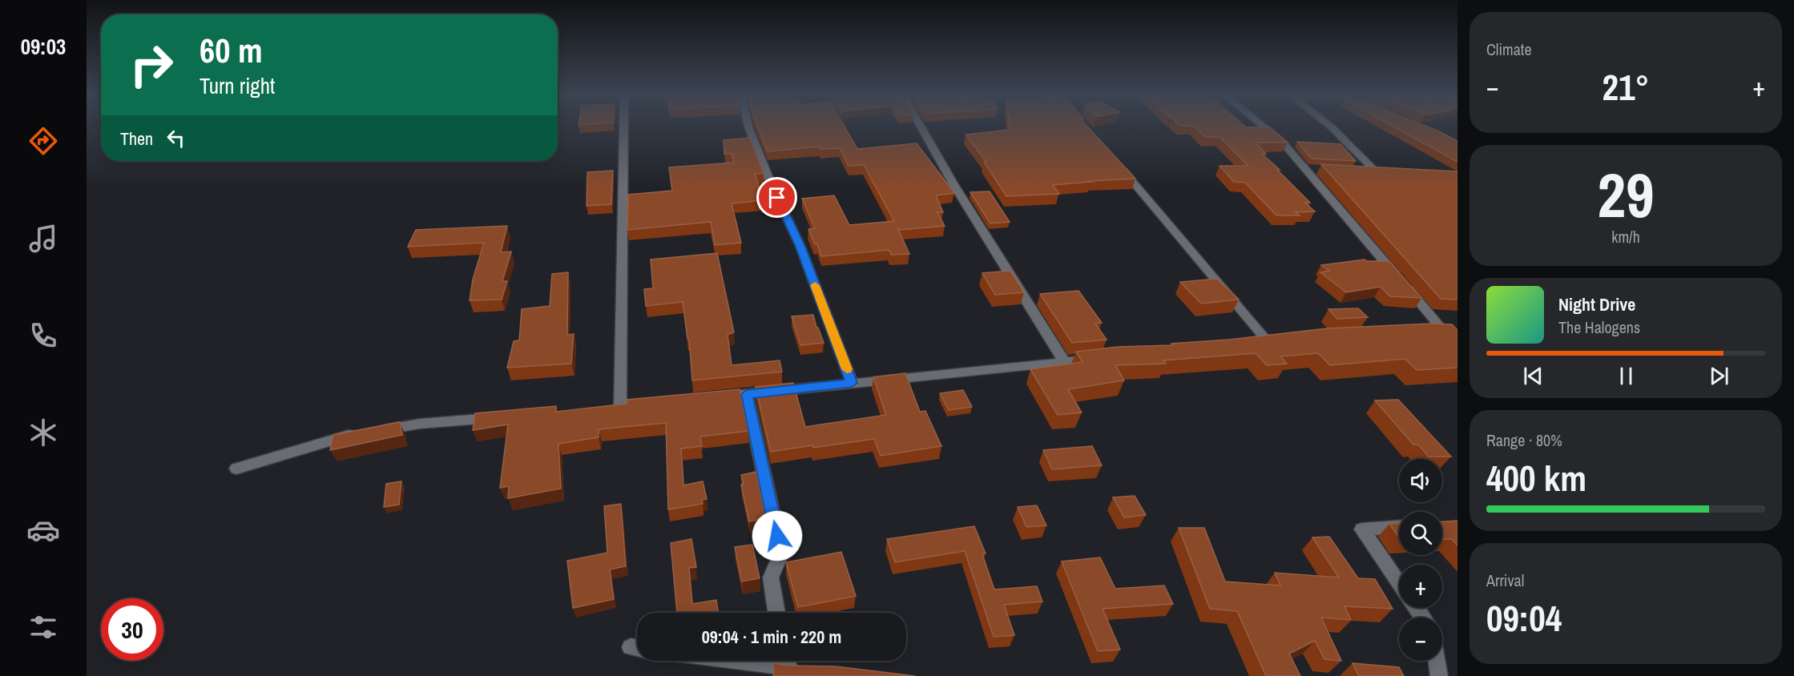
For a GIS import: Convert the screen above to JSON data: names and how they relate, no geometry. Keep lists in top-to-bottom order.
{
  "page": {
    "tabs": "09:03",
    "tile": [
      "Climate",
      ["29", "km/h"],
      ["Range · 80%", "400 km"],
      ["Arrival", "09:04"]
    ],
    "turn": ["60 m", "Turn right"],
    "heat": ["−", "21°", "+"],
    "then": "Then",
    "song": ["Night Drive", "The Halogens"],
    "map_buttons": ["+", "−"],
    "limit": "30",
    "trip": "09:04 · 1 min · 220 m"
  }
}
